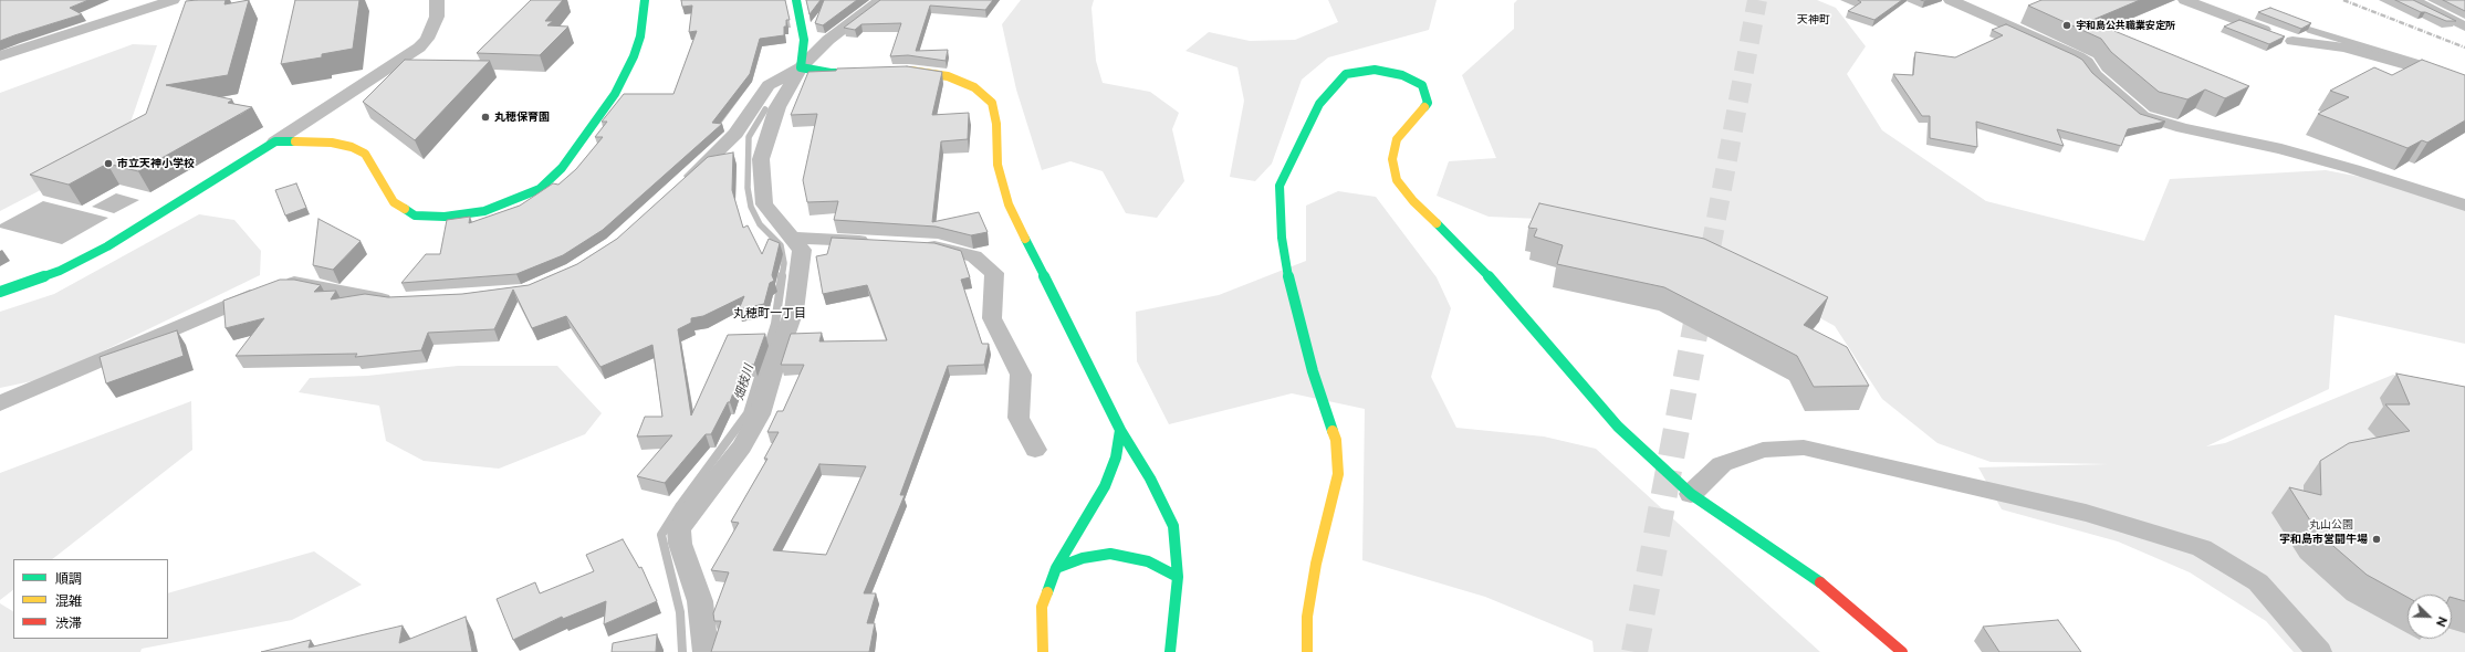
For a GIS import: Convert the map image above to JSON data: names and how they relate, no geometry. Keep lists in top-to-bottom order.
{
  "districts": ["天神町", "丸穂町一丁目"],
  "water": ["畑枝川"],
  "parks": ["丸山公園"],
  "places": [
    "宇和島公共職業安定所",
    "丸穂保育園",
    "市立天神小学校",
    "宇和島市営闘牛場"
  ],
  "legend": ["順調", "混雑", "渋滞"],
  "north": "bottom right"
}
